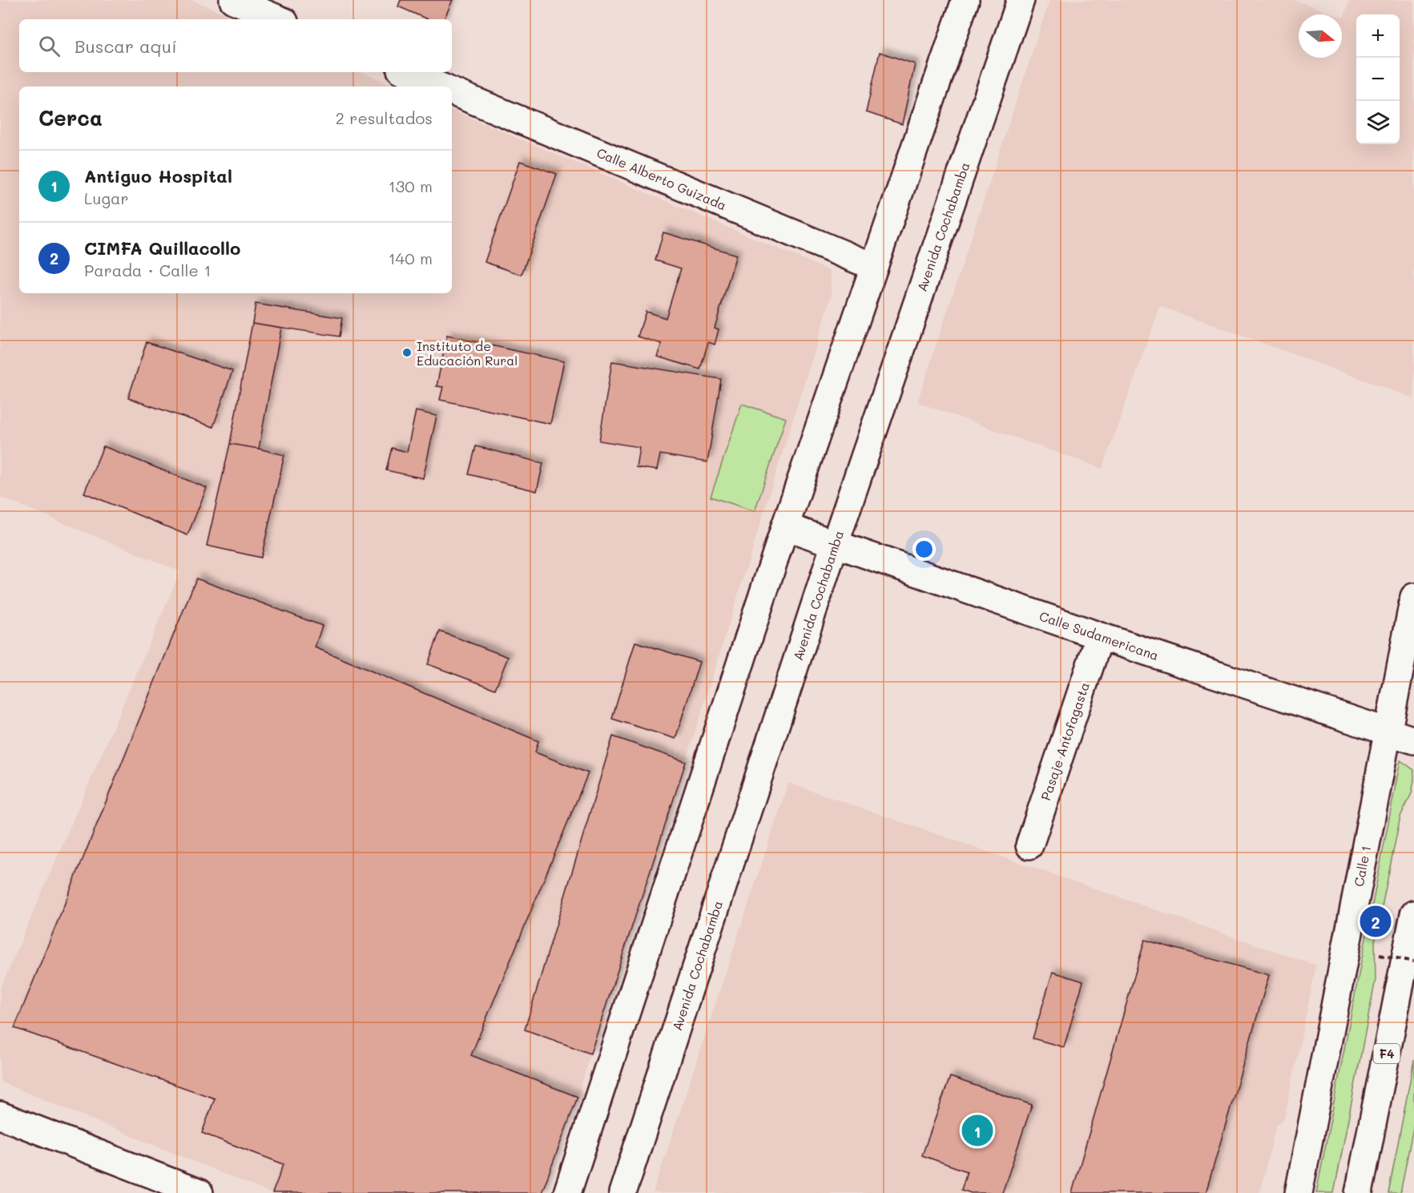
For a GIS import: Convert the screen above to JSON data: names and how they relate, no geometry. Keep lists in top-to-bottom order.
{
  "streets": {
    "main road": [
      "Calle Alberto Guizada",
      "Avenida Cochabamba",
      "Calle Sudamericana",
      "Pasaje Antofagasta",
      "Calle 1",
      "F4"
    ]
  },
  "crossings": [
    ["Avenida Cochabamba", "Calle Sudamericana"],
    ["Calle Sudamericana", "Pasaje Antofagasta"],
    ["Calle Sudamericana", "Calle 1"]
  ],
  "places": ["Instituto de Educación Rural"],
  "north": "right",
  "page": {
    "map_buttons": ["+", "−"],
    "search": "Buscar aquí",
    "heading": ["Cerca", "2 resultados"],
    "list": [
      {
        "mark": "1",
        "name": "Antiguo Hospital",
        "note": "Lugar",
        "value": "130 m"
      },
      {
        "mark": "2",
        "name": "CIMFA Quillacollo",
        "note": "Parada · Calle 1",
        "value": "140 m"
      }
    ],
    "pins": ["2", "1"]
  }
}
